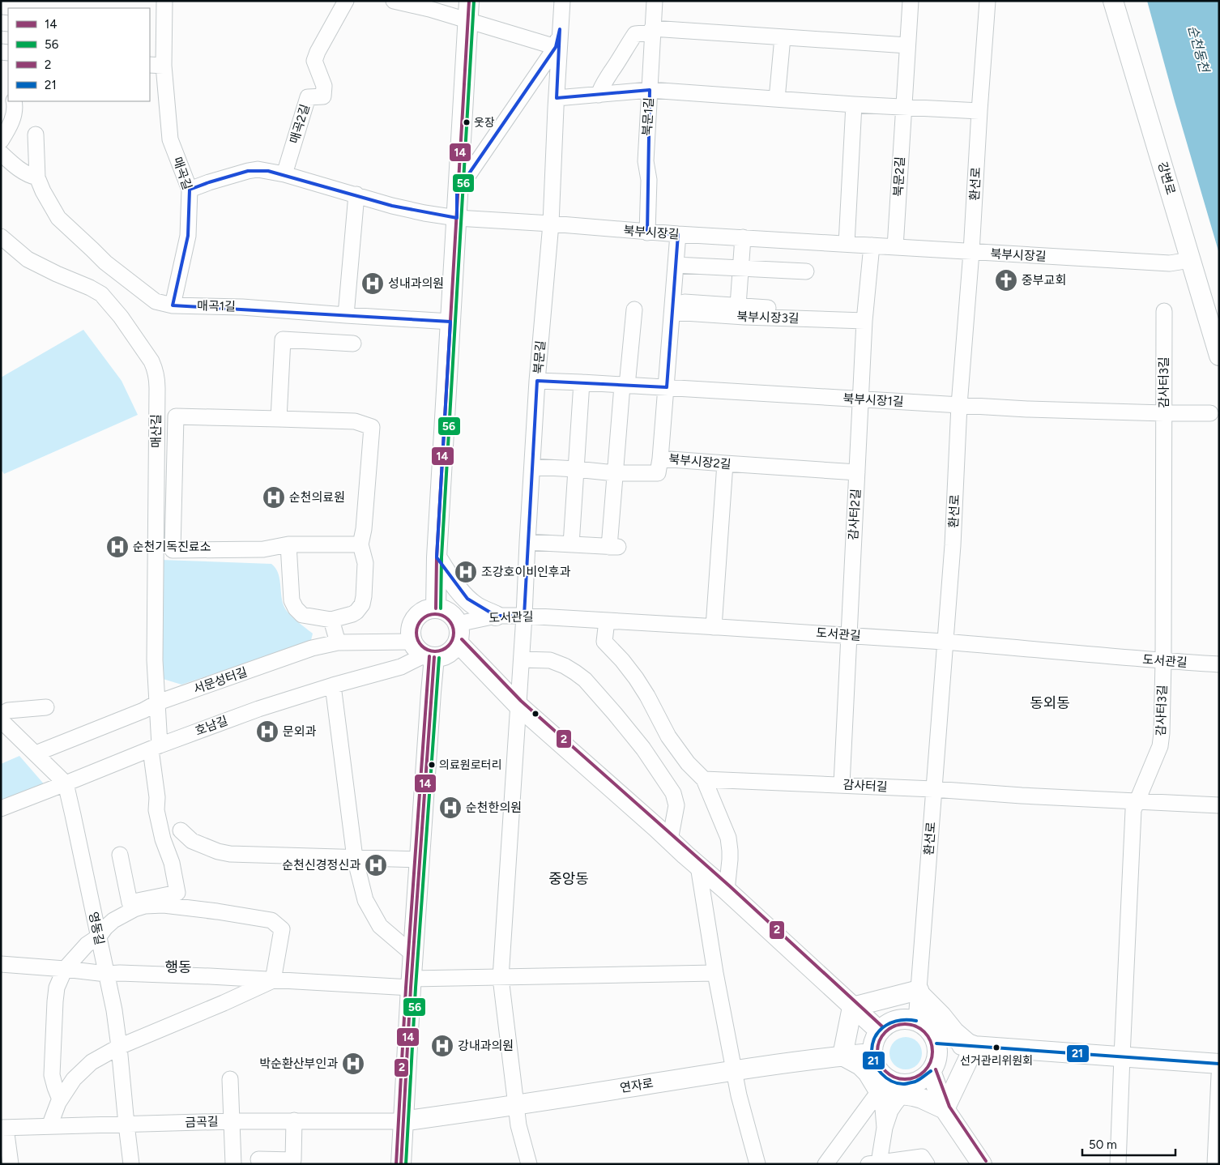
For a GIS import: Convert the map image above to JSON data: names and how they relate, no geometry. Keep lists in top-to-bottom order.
{
  "streets": {
    "main road": ["강변로", "연자로"],
    "street": [
      "북문1길",
      "매곡2길",
      "매곡길",
      "북문2길",
      "환선로",
      "북부시장길",
      "매곡1길",
      "북부시장3길",
      "북문길",
      "감사터3길",
      "북부시장1길",
      "매산길",
      "북부시장2길",
      "감사터2길",
      "도서관길",
      "서문성터길",
      "호남길",
      "감사터길",
      "영동길",
      "금곡길"
    ]
  },
  "crossings": [
    ["북문1길", "북부시장길"],
    ["매곡길", "매곡1길"],
    ["북문2길", "북부시장길"],
    ["강변로", "북부시장길"],
    ["환선로", "북부시장길"],
    ["환선로", "북부시장1길"],
    ["환선로", "도서관길"],
    ["환선로", "감사터길"],
    ["환선로", "연자로"],
    ["북부시장길", "북문길"],
    ["북부시장길", "감사터2길"],
    ["북부시장3길", "감사터2길"],
    ["북문길", "북부시장1길"],
    ["북문길", "북부시장2길"],
    ["북문길", "도서관길"],
    ["북문길", "연자로"],
    ["감사터3길", "북부시장1길"],
    ["감사터3길", "도서관길"],
    ["감사터3길", "감사터길"],
    ["북부시장1길", "감사터2길"],
    ["매산길", "서문성터길"],
    ["매산길", "호남길"],
    ["북부시장2길", "감사터2길"],
    ["감사터2길", "도서관길"],
    ["감사터2길", "감사터길"],
    ["도서관길", "서문성터길"],
    ["도서관길", "호남길"],
    ["서문성터길", "호남길"],
    ["서문성터길", "영동길"],
    ["호남길", "영동길"],
    ["영동길", "금곡길"],
    ["연자로", "금곡길"]
  ],
  "districts": ["동외동", "중앙동", "행동"],
  "water": ["순천동천"],
  "places": {
    "other": ["웃장", "의료원로터리", "선거관리위원회"],
    "church": ["중부교회"],
    "hospital": [
      "성내과의원",
      "순천의료원",
      "순천기독진료소",
      "조강호이비인후과",
      "문외과",
      "순천한의원",
      "순천신경정신과",
      "강내과의원",
      "박순환산부인과"
    ]
  },
  "lines": [
    "transit line 14",
    "transit line 56",
    "transit line 2",
    "transit line 21"
  ],
  "legend": [
    "14",
    "56",
    "2",
    "21"
  ],
  "scale_bar": "50 m"
}
